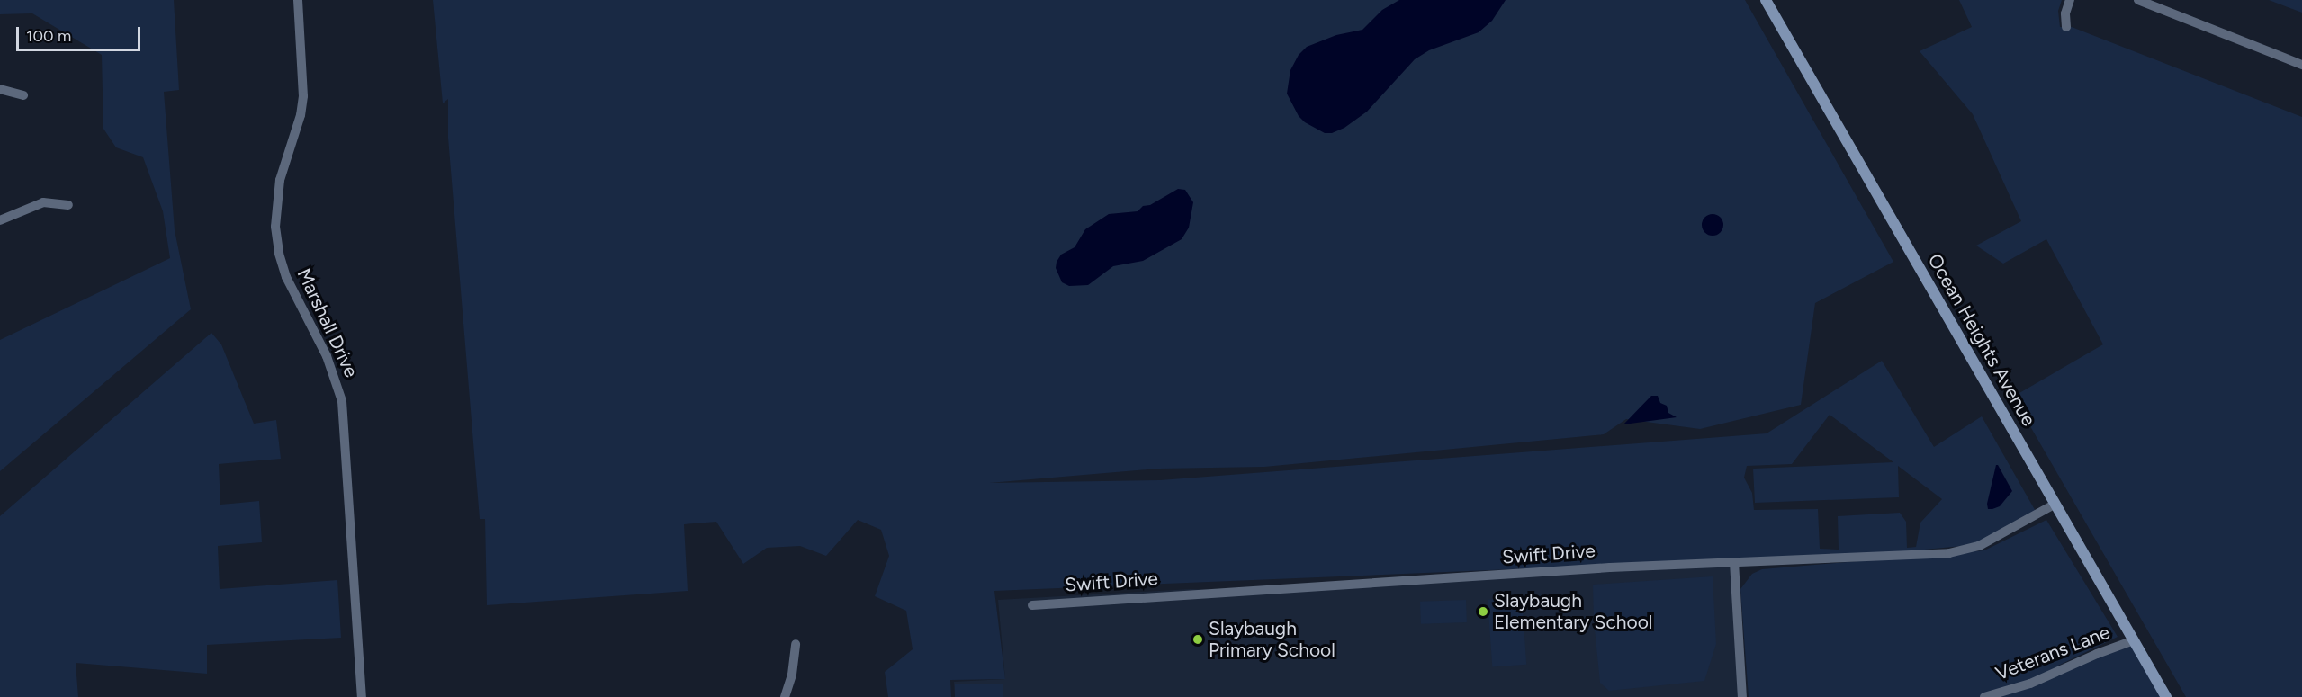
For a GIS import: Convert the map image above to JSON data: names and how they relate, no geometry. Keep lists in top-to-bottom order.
{
  "streets": {
    "main road": ["Ocean Heights Avenue"],
    "street": ["Marshall Drive", "Swift Drive", "Veterans Lane"]
  },
  "crossings": [
    ["Ocean Heights Avenue", "Swift Drive"],
    ["Ocean Heights Avenue", "Veterans Lane"]
  ],
  "places": ["Slaybaugh Elementary School", "Slaybaugh Primary School"],
  "scale_bar": "100 m"
}
